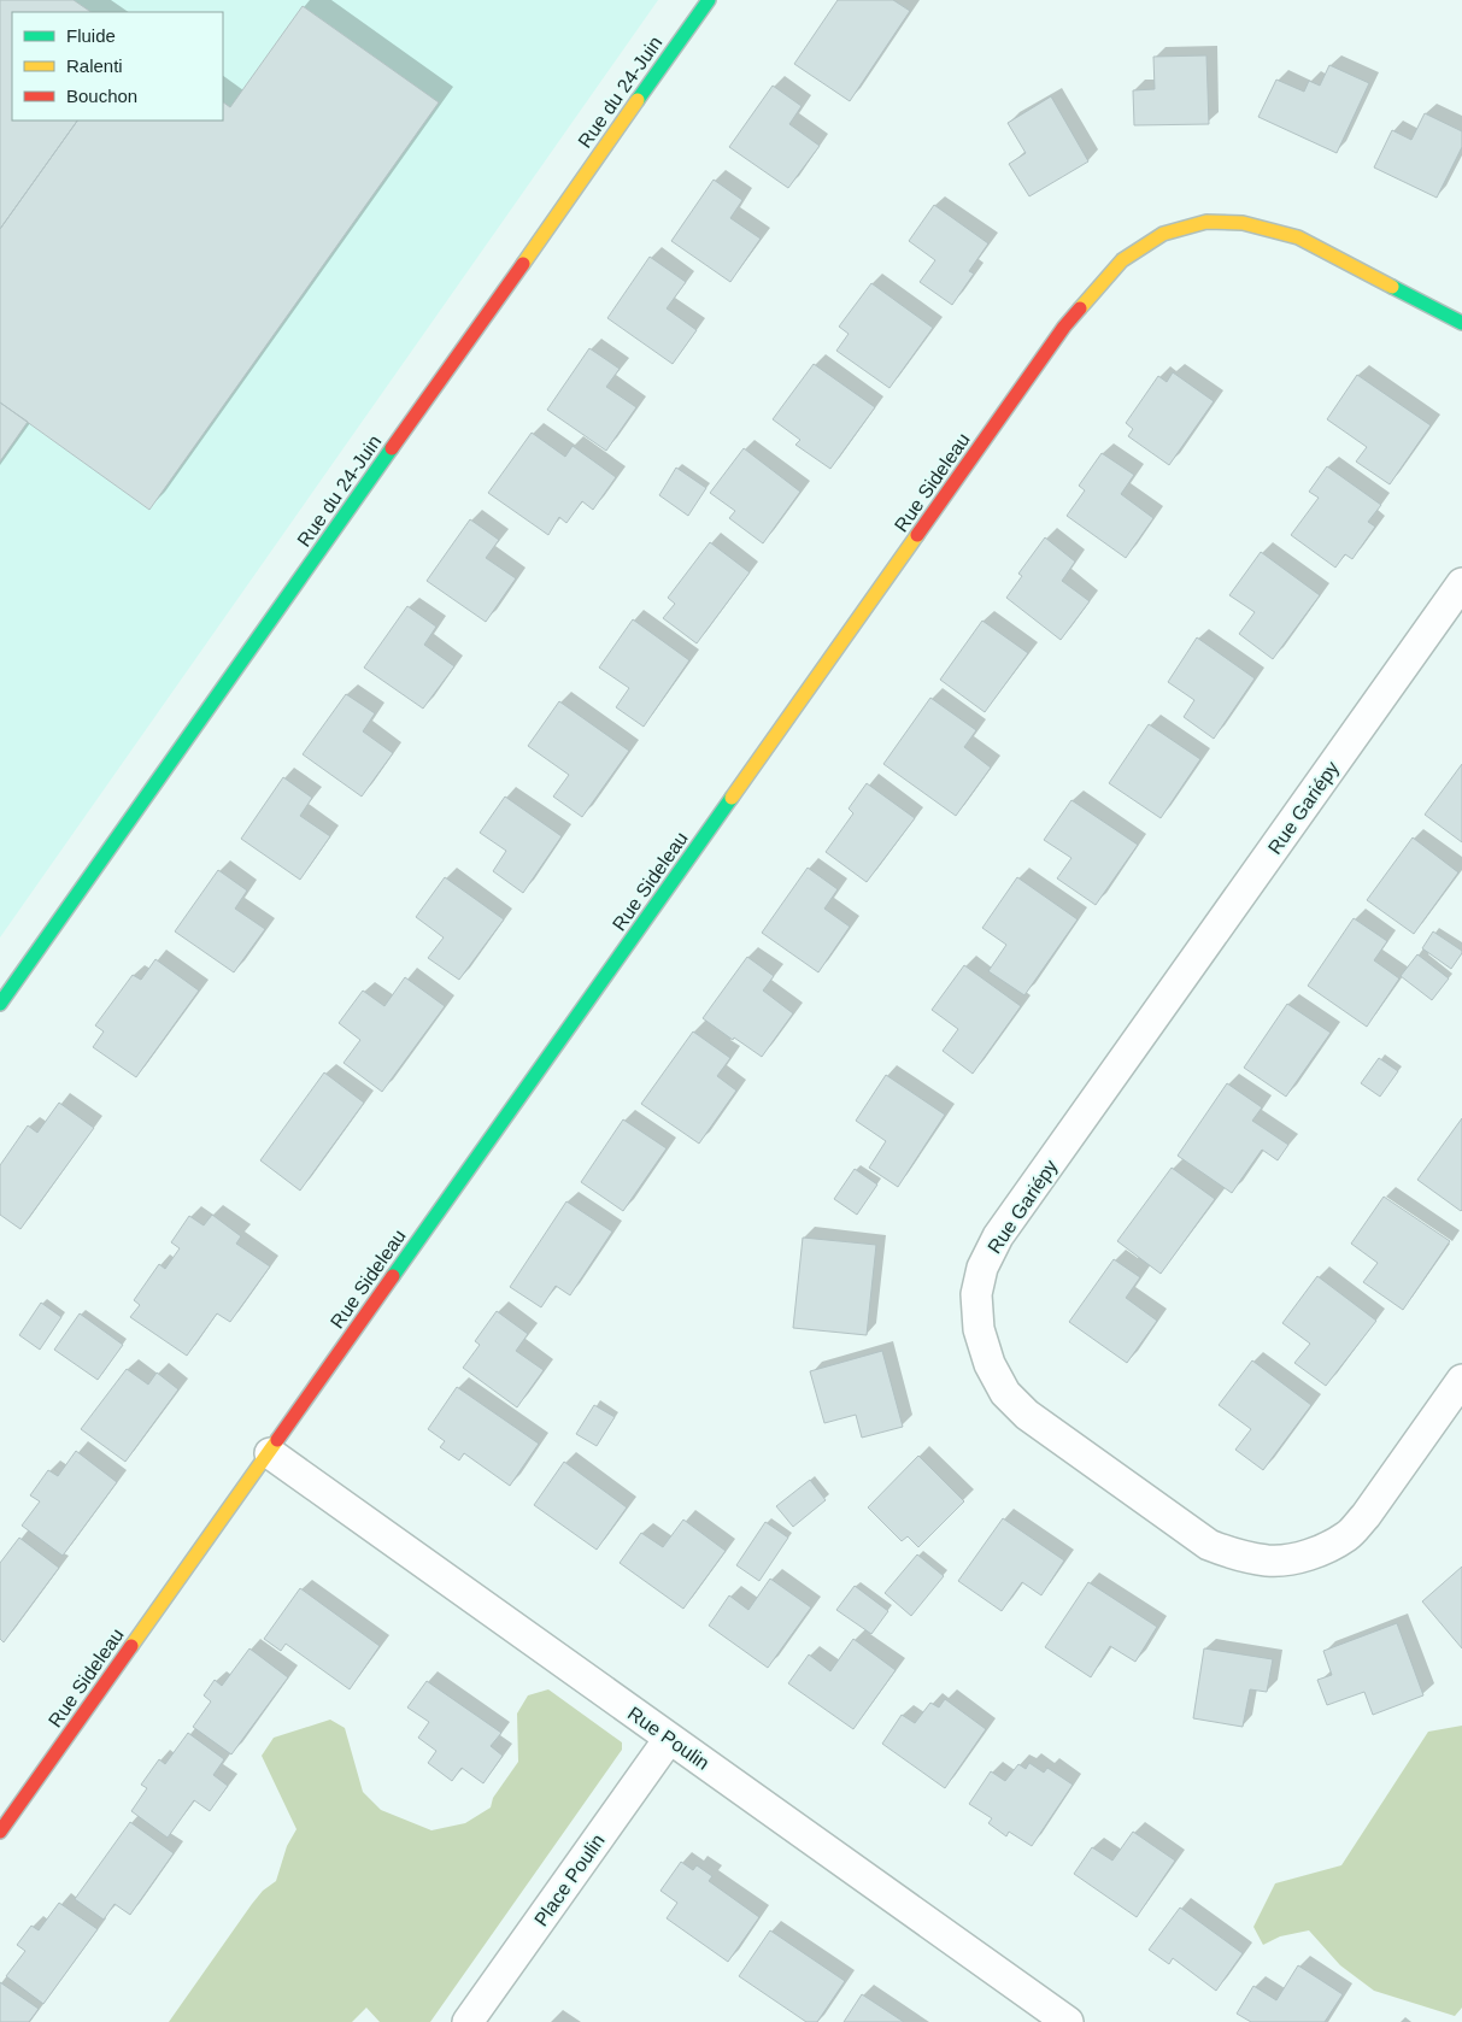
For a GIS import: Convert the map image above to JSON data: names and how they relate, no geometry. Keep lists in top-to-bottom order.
{
  "streets": {
    "street": [
      "Rue du 24-Juin",
      "Rue Sideleau",
      "Rue Gariépy",
      "Rue Poulin",
      "Place Poulin"
    ]
  },
  "crossings": [
    ["Rue Sideleau", "Rue Poulin"],
    ["Rue Poulin", "Place Poulin"]
  ],
  "legend": ["Fluide", "Ralenti", "Bouchon"]
}
